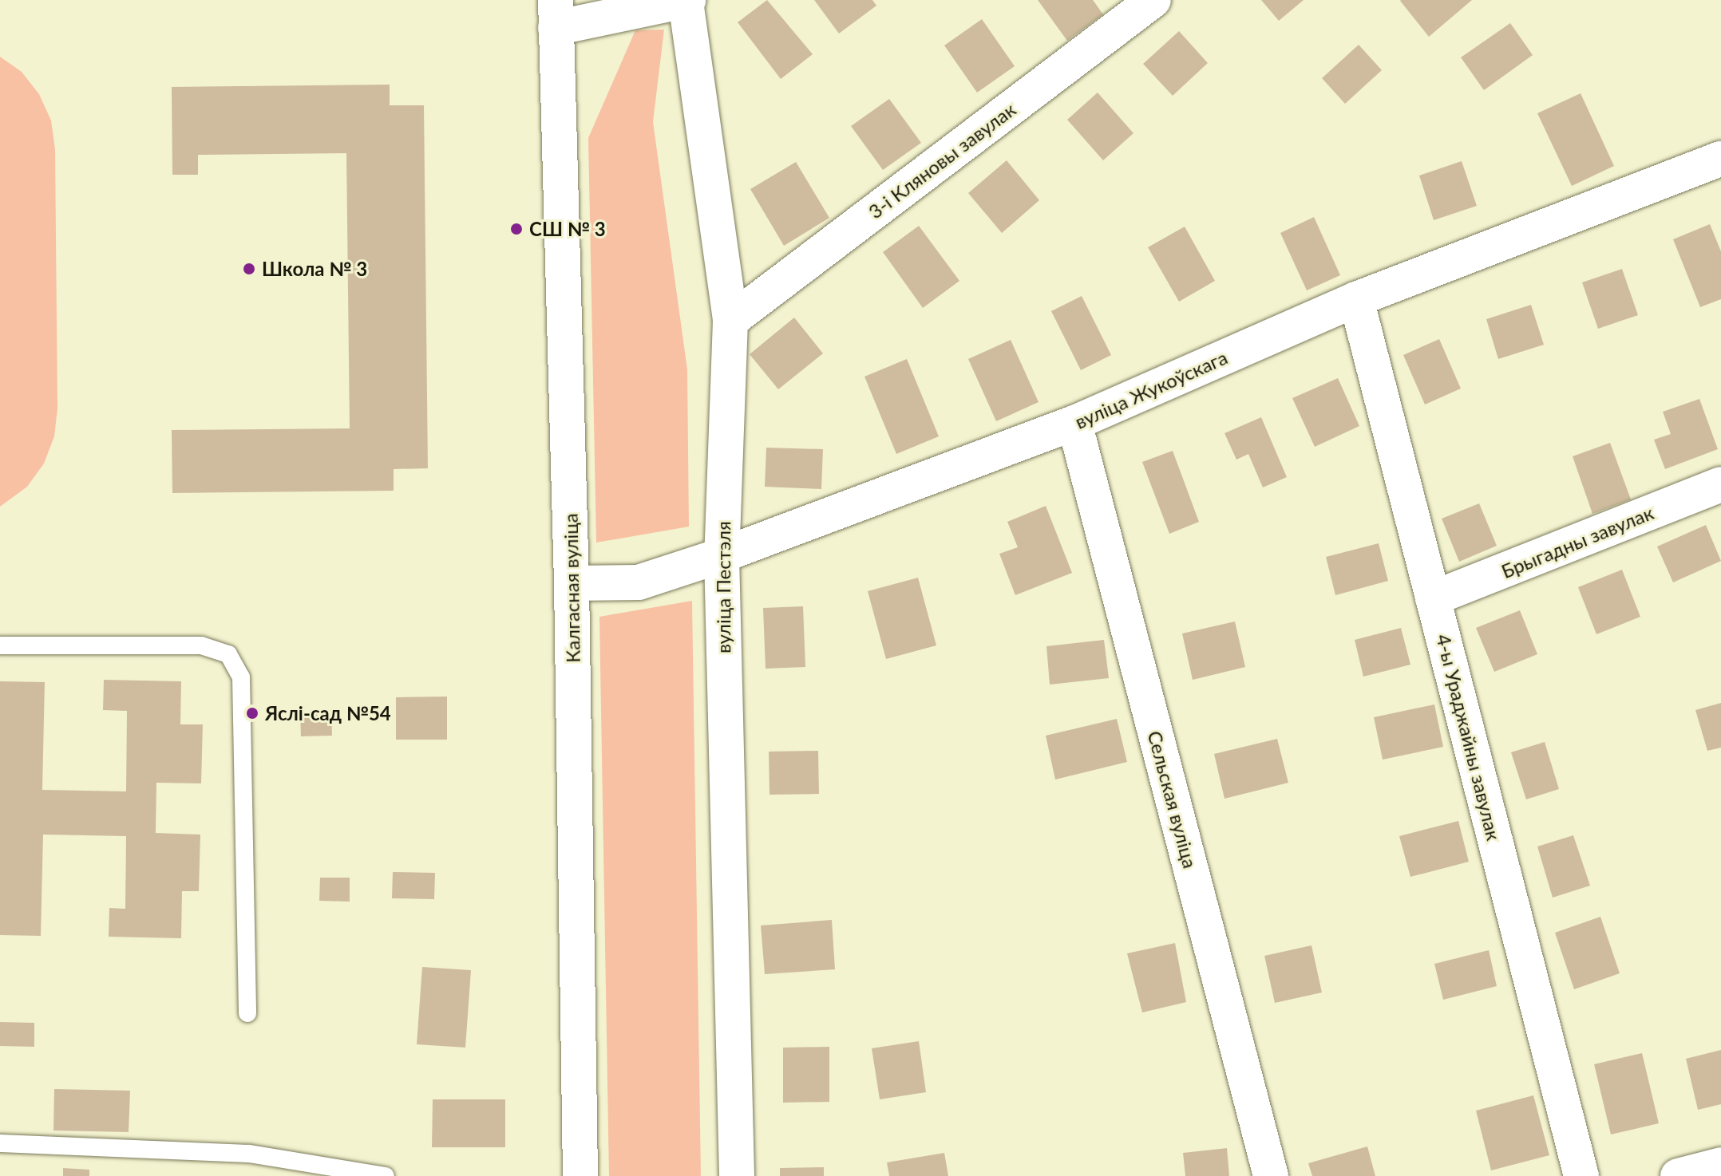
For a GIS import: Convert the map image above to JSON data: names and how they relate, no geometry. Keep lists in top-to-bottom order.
{
  "streets": {
    "street": [
      "3-і Кляновы завулак",
      "вуліца Жукоўскага",
      "Брыгадны завулак",
      "вуліца Пестэля",
      "Калгасная вуліца",
      "4-ы Ураджайны завулак",
      "Сельская вуліца"
    ]
  },
  "crossings": [
    ["3-і Кляновы завулак", "вуліца Пестэля"],
    ["вуліца Жукоўскага", "вуліца Пестэля"],
    ["вуліца Жукоўскага", "Калгасная вуліца"],
    ["вуліца Жукоўскага", "4-ы Ураджайны завулак"],
    ["вуліца Жукоўскага", "Сельская вуліца"],
    ["Брыгадны завулак", "4-ы Ураджайны завулак"]
  ],
  "places": ["СШ № 3", "Школа № 3", "Яслі-сад №54"]
}
